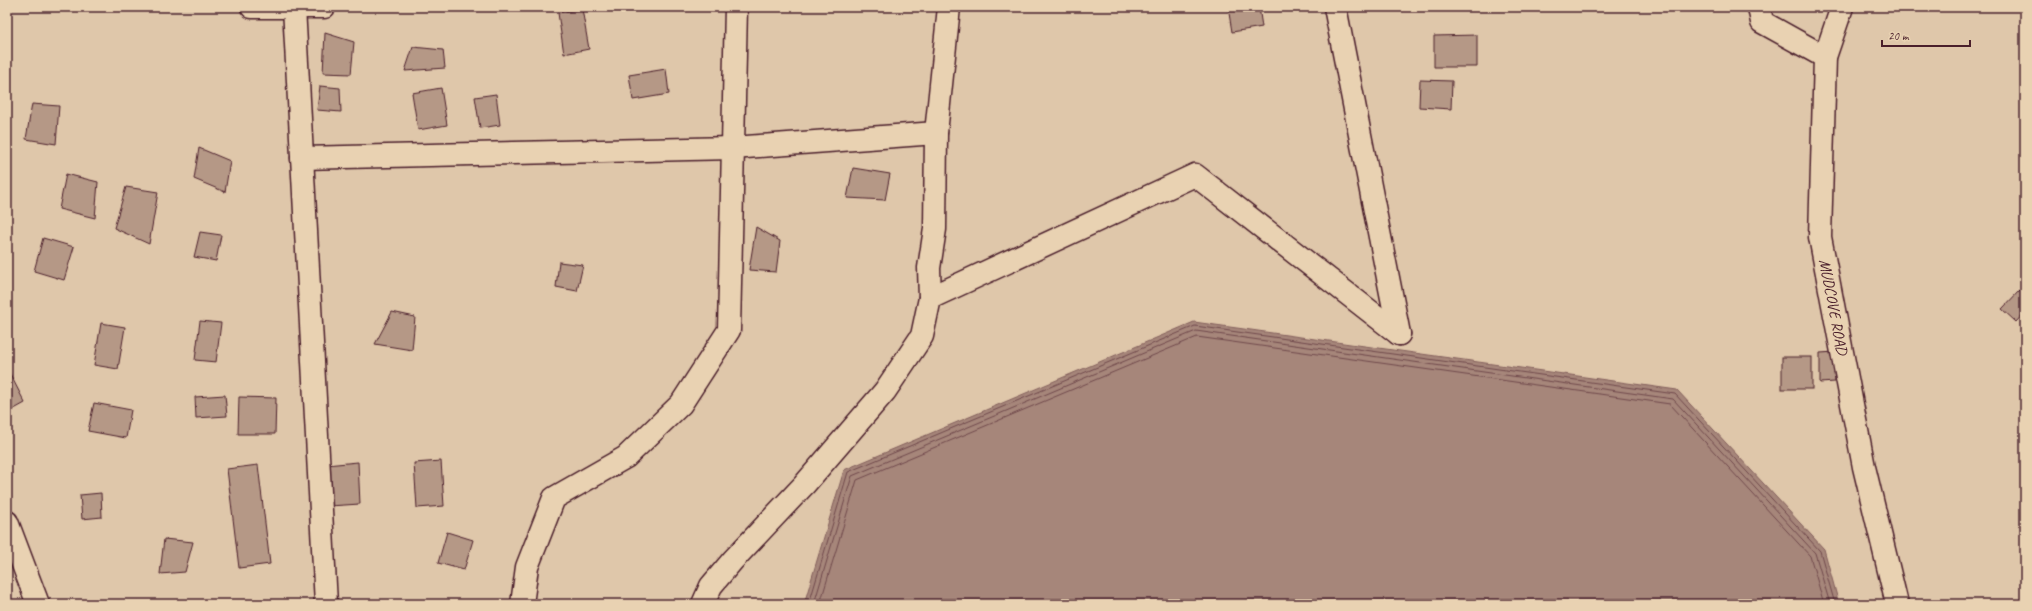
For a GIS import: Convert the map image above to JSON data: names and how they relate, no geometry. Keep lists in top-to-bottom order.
{
  "streets": {
    "street": ["MUDCOVE ROAD"]
  },
  "scale_bar": "20 m"
}
